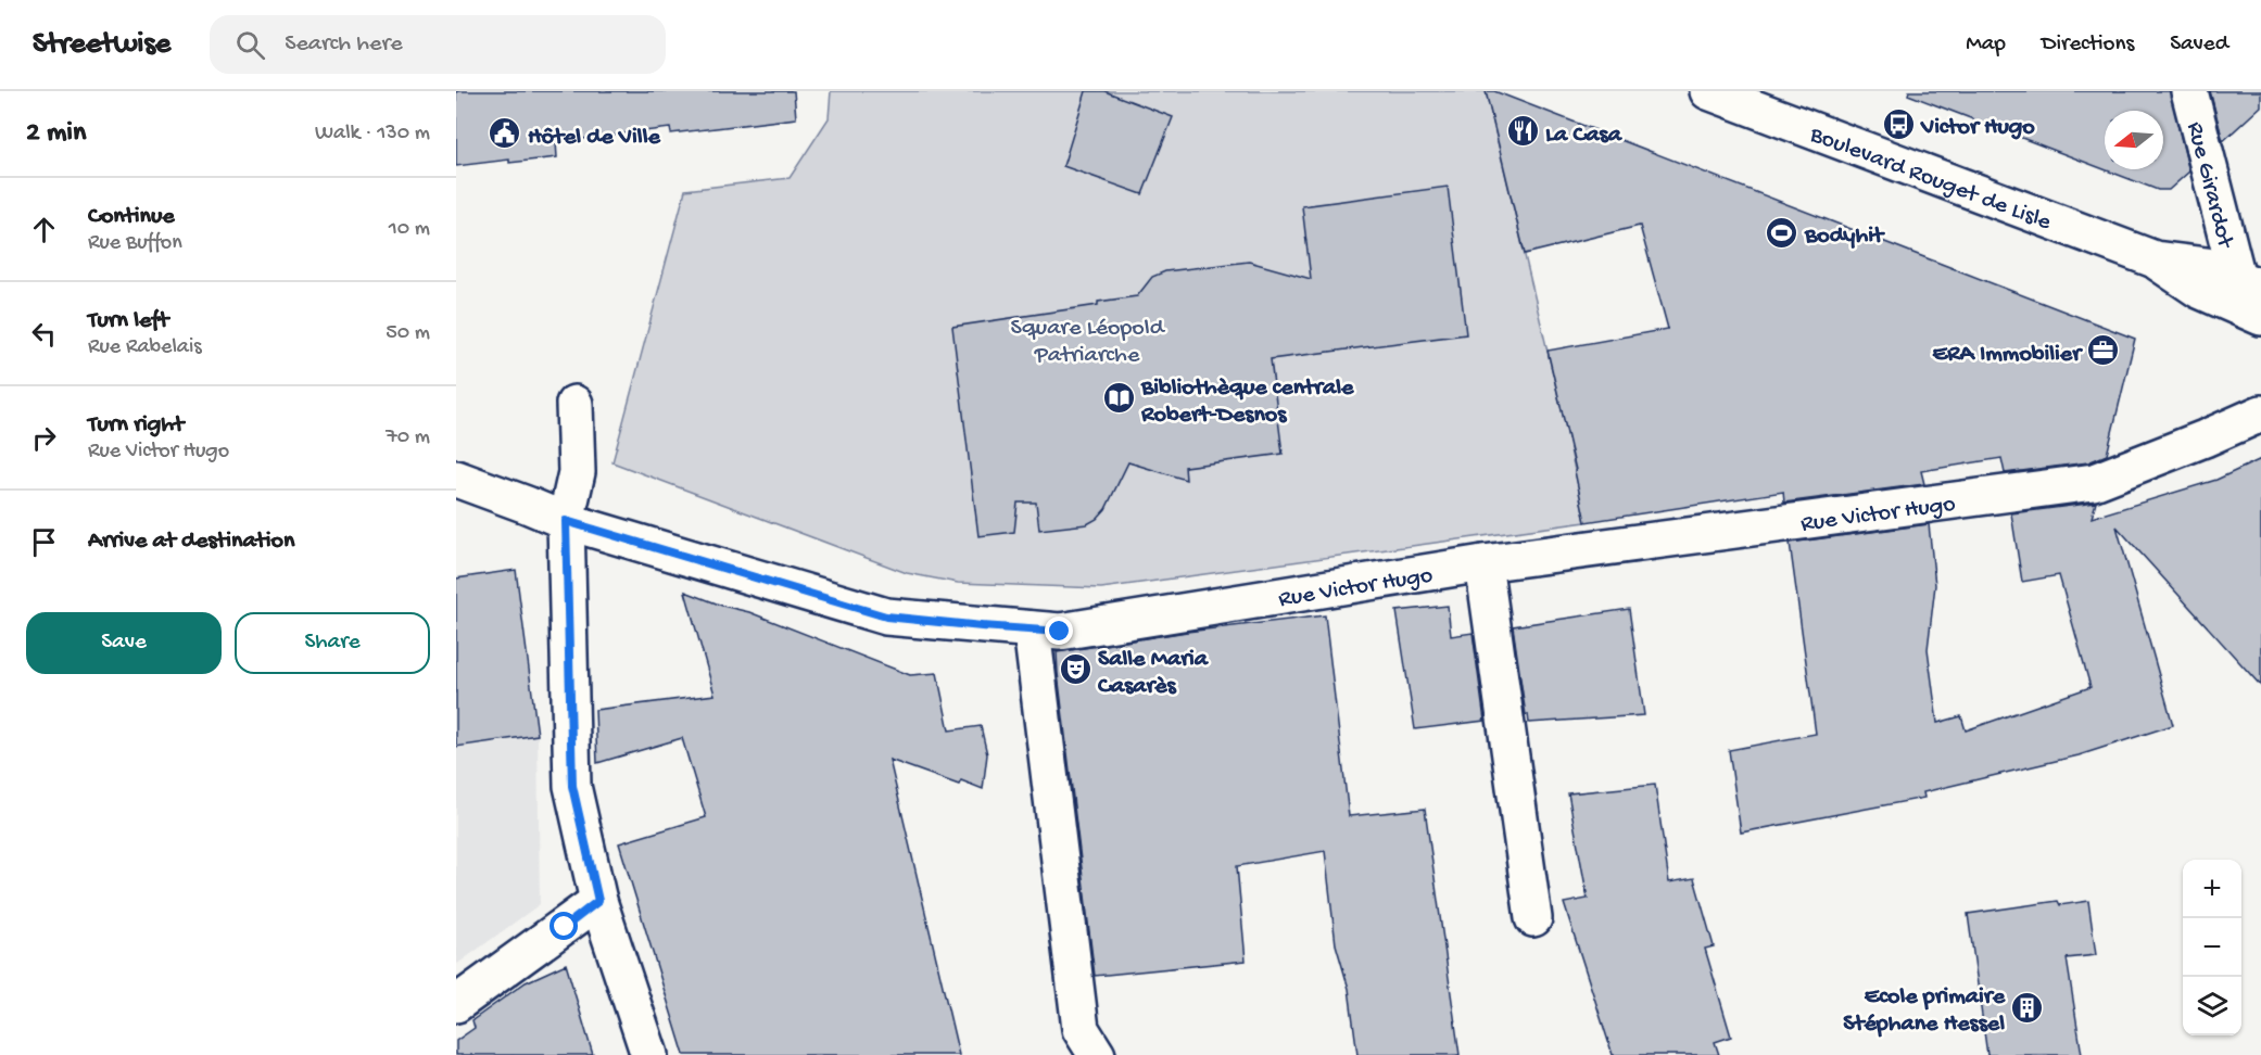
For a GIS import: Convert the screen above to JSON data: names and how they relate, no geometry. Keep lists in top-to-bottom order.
{
  "streets": {
    "street": ["Boulevard Rouget de Lisle", "Rue Girardot", "Rue Victor Hugo"]
  },
  "crossings": [
    ["Boulevard Rouget de Lisle", "Rue Girardot"]
  ],
  "parks": ["Square Léopold Patriarche"],
  "places": {
    "bus stop": ["Victor Hugo"],
    "restaurant": ["La Casa"],
    "public building": ["Hôtel de Ville"],
    "sports": ["Bodyhit"],
    "office": ["ERA Immobilier"],
    "library": ["Bibliothèque centrale Robert-Desnos"],
    "theatre": ["Salle Maria Casarès"],
    "building": ["Ecole primaire Stéphane Hessel"]
  },
  "north": "left",
  "page": {
    "header": "Streetwise",
    "search": "Search here",
    "nav": ["Map", "Directions", "Saved"],
    "heading": ["2 min", "Walk · 130 m"],
    "list": [
      ["Continue", "Rue Buffon", "10 m"],
      ["Turn left", "Rue Rabelais", "50 m"],
      ["Turn right", "Rue Victor Hugo", "70 m"],
      "Arrive at destination"
    ],
    "buttons": ["Save", "Share"],
    "map_buttons": ["+", "−"]
  }
}
